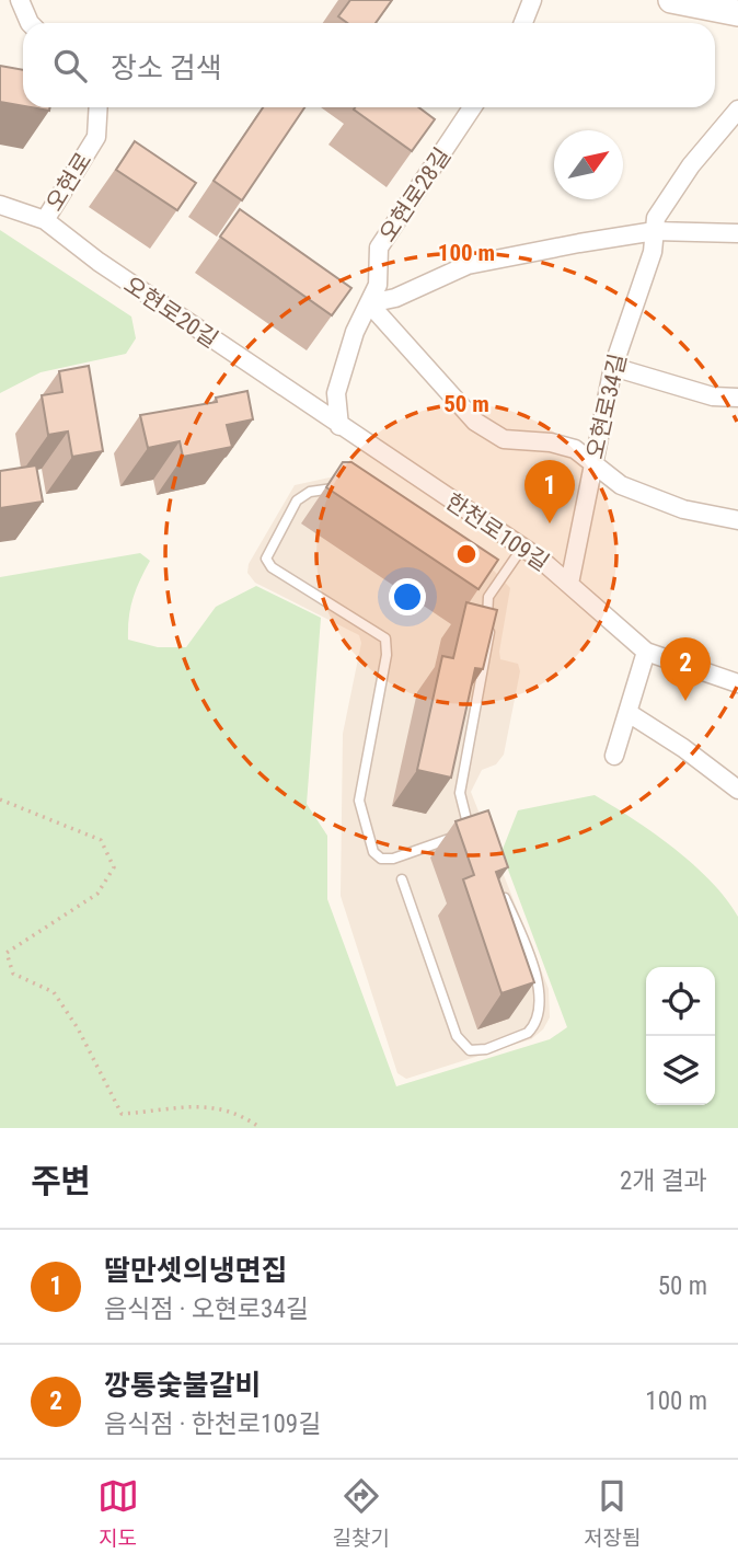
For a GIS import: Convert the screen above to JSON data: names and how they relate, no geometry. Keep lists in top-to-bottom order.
{
  "streets": {
    "street": [
      "오현로",
      "오현로28길",
      "오현로20길",
      "오현로34길",
      "한천로109길"
    ]
  },
  "crossings": [
    ["오현로", "오현로20길"],
    ["오현로28길", "오현로20길"],
    ["오현로28길", "한천로109길"],
    ["오현로20길", "한천로109길"],
    ["오현로34길", "한천로109길"]
  ],
  "north": "top right",
  "page": {
    "search": "장소 검색",
    "pins": ["1", "2"],
    "heading": ["주변", "2개 결과"],
    "list": [
      {
        "mark": "1",
        "name": "딸만셋의냉면집",
        "note": "음식점 · 오현로34길",
        "value": "50 m"
      },
      {
        "mark": "2",
        "name": "깡통숯불갈비",
        "note": "음식점 · 한천로109길",
        "value": "100 m"
      }
    ],
    "nav": ["지도", "길찾기", "저장됨"]
  },
  "rings": ["100 m", "50 m"]
}
